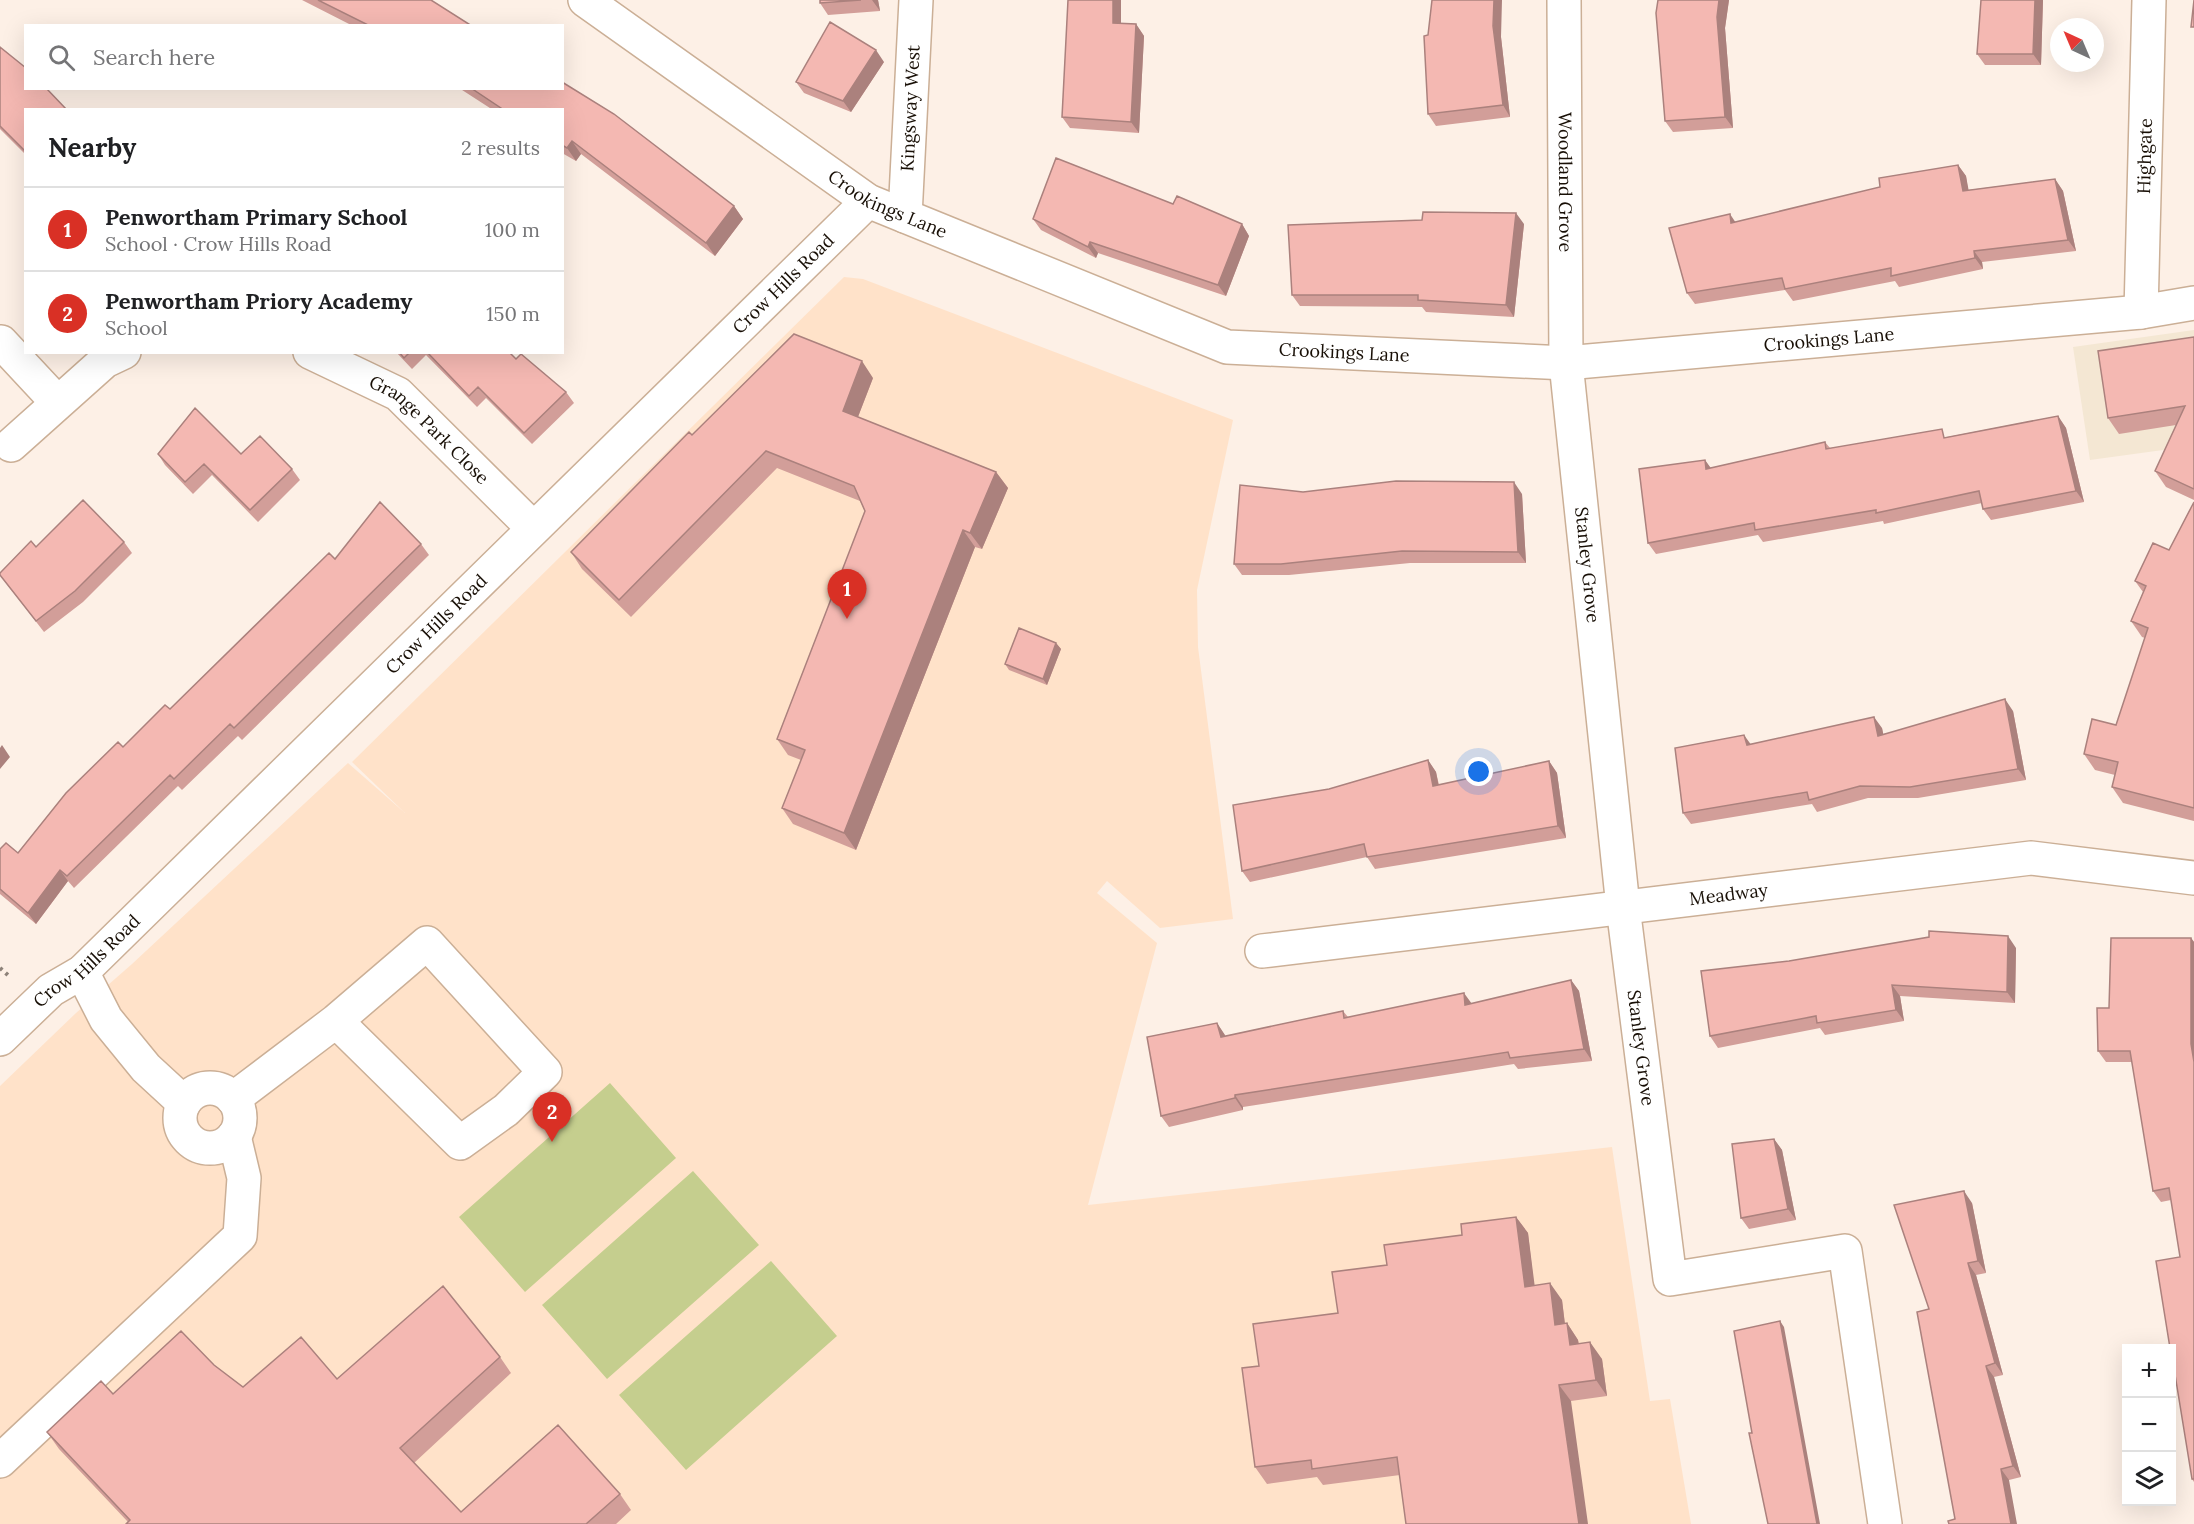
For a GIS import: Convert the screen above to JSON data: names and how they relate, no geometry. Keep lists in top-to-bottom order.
{
  "streets": {
    "street": [
      "Kingsway West",
      "Highgate",
      "Woodland Grove",
      "Crookings Lane",
      "Crow Hills Road",
      "Grange Park Close",
      "Stanley Grove",
      "Meadway"
    ]
  },
  "crossings": [
    ["Kingsway West", "Crookings Lane"],
    ["Highgate", "Crookings Lane"],
    ["Woodland Grove", "Crookings Lane"],
    ["Woodland Grove", "Stanley Grove"],
    ["Crookings Lane", "Crow Hills Road"],
    ["Crookings Lane", "Stanley Grove"],
    ["Crow Hills Road", "Grange Park Close"],
    ["Stanley Grove", "Meadway"]
  ],
  "north": "top left",
  "page": {
    "search": "Search here",
    "heading": ["Nearby", "2 results"],
    "list": [
      {
        "mark": "1",
        "name": "Penwortham Primary School",
        "note": "School · Crow Hills Road",
        "value": "100 m"
      },
      {
        "mark": "2",
        "name": "Penwortham Priory Academy",
        "note": "School",
        "value": "150 m"
      }
    ],
    "pins": ["1", "2"],
    "map_buttons": ["+", "−"]
  }
}
